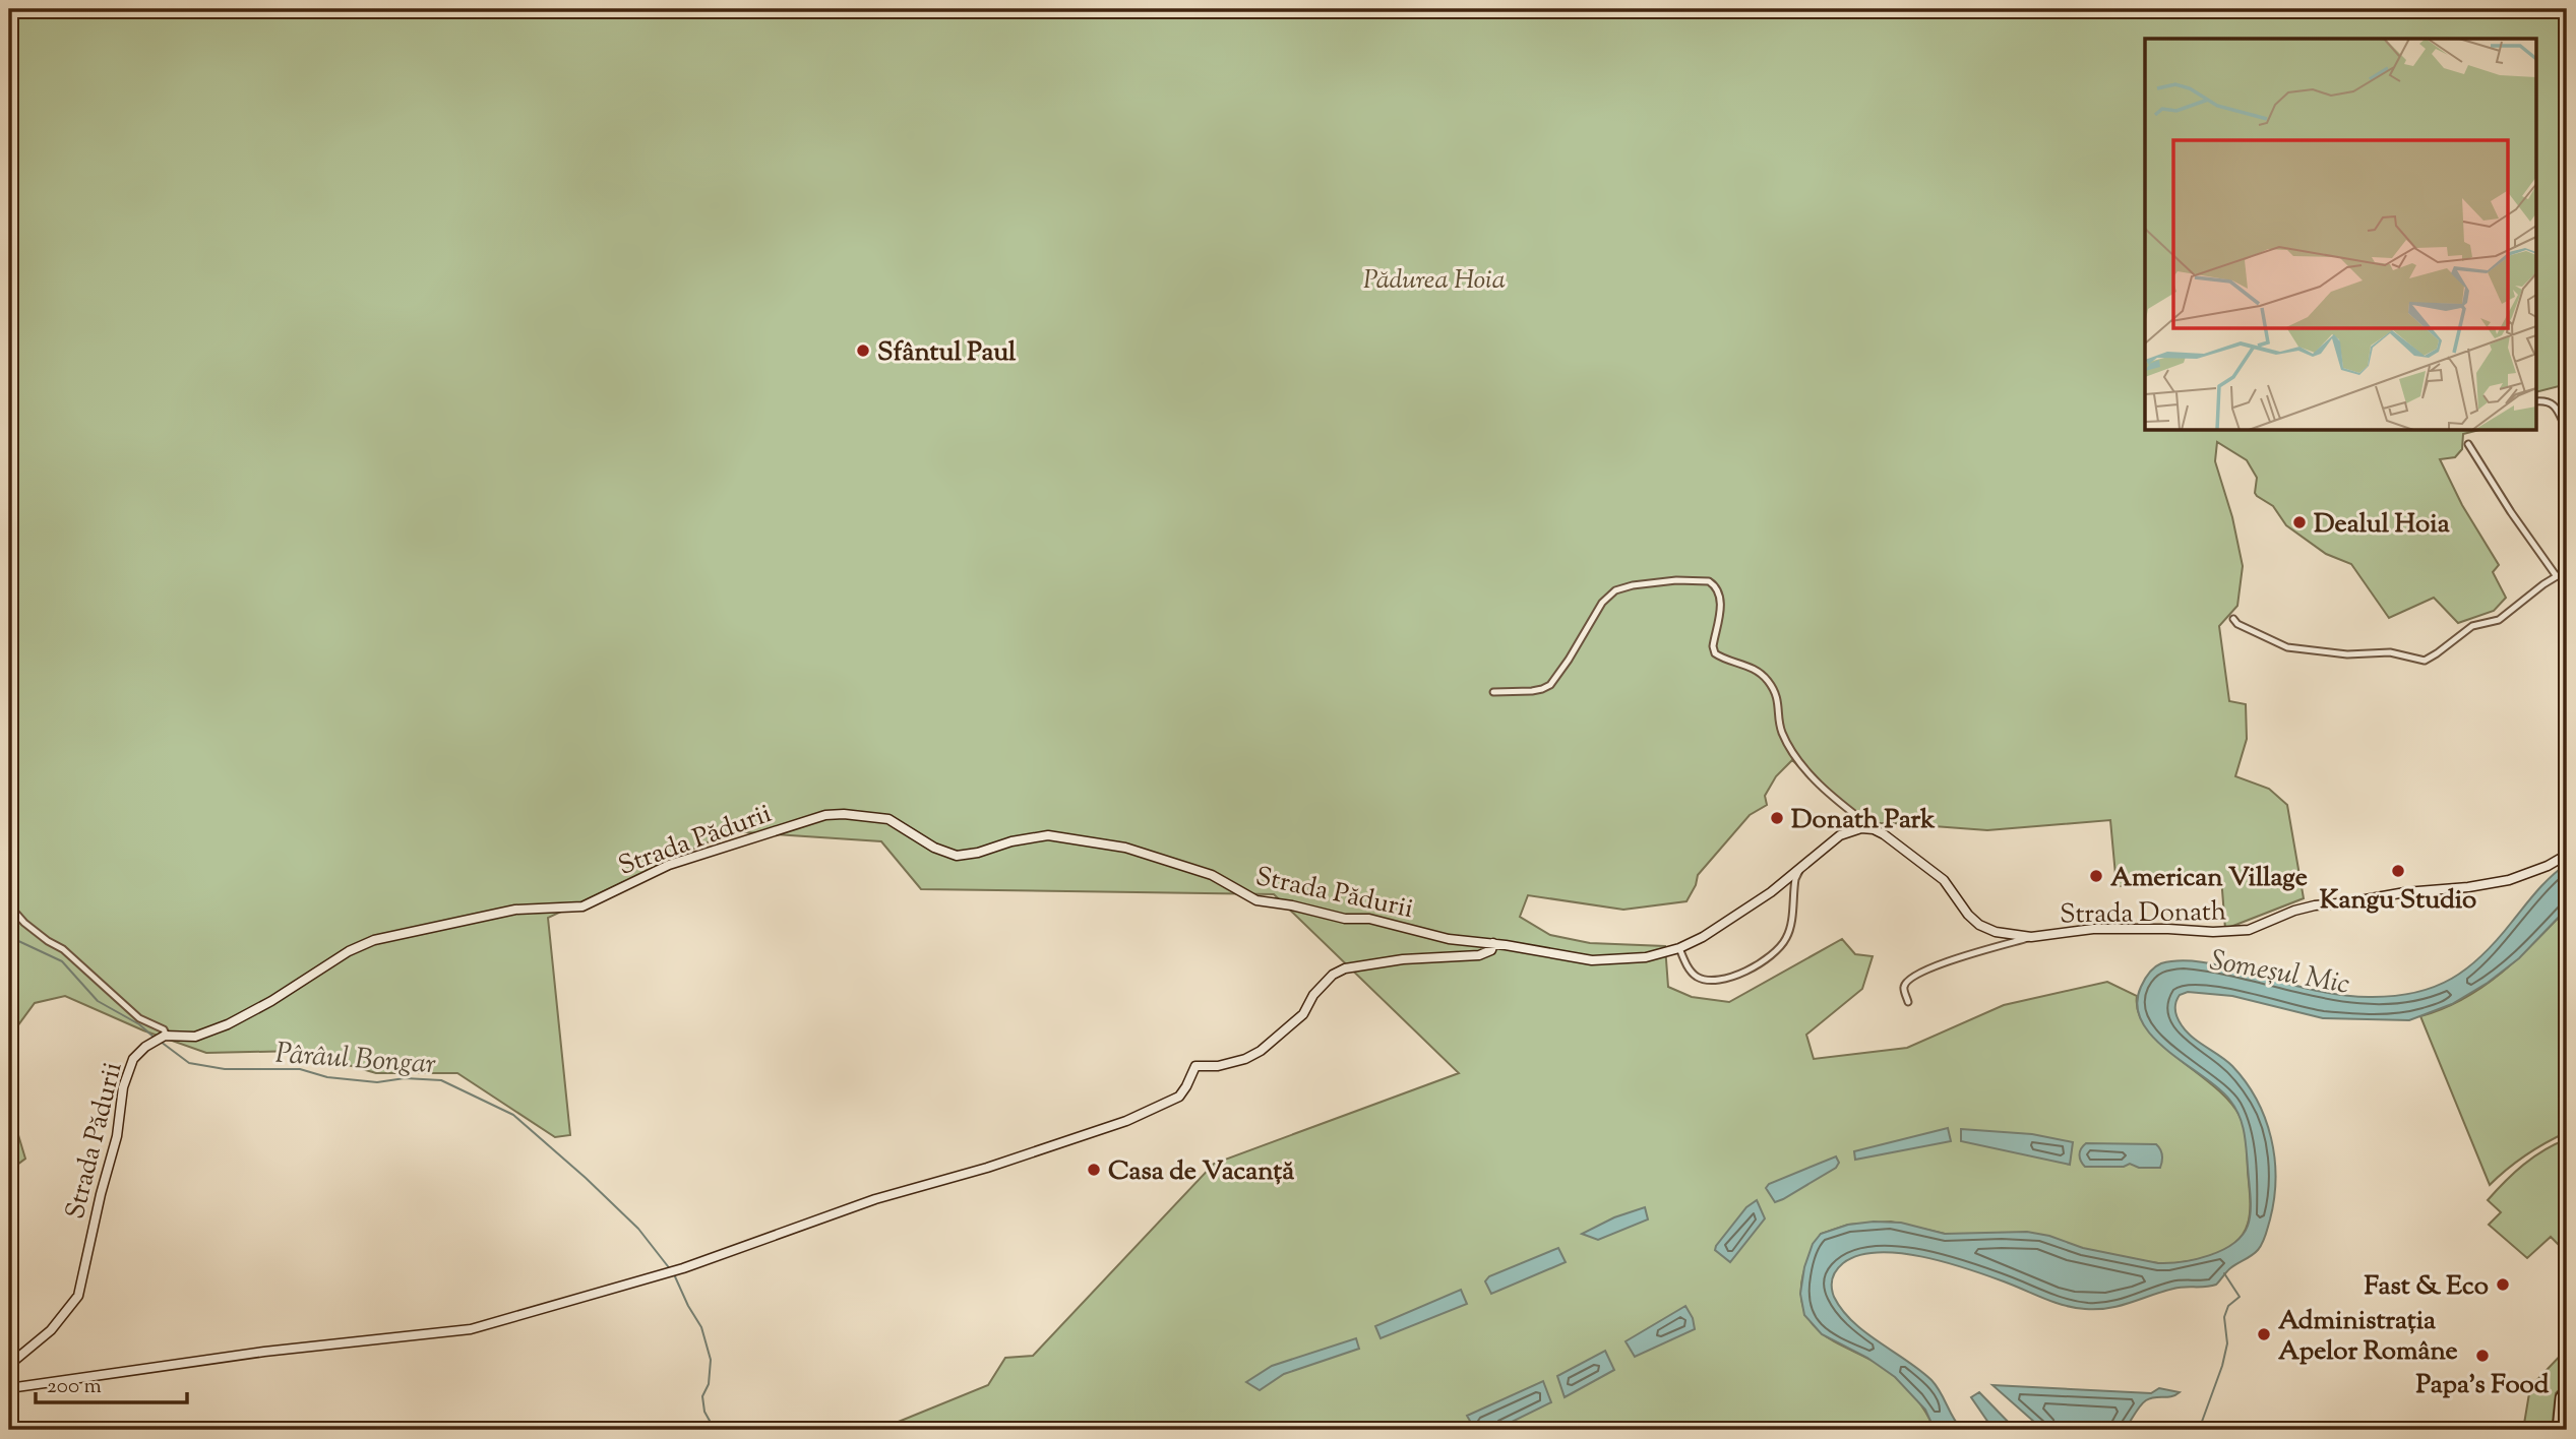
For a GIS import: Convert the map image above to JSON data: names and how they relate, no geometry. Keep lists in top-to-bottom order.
{
  "streets": {
    "street": ["Strada Pădurii", "Strada Donath"]
  },
  "crossings": [
    ["Strada Pădurii", "Strada Donath"]
  ],
  "water": ["Someșul Mic", "Pârâul Bongar"],
  "parks": ["Pădurea Hoia"],
  "places": [
    "Sfântul Paul",
    "Dealul Hoia",
    "Donath Park",
    "Kangu Studio",
    "American Village",
    "Casa de Vacanță",
    "Fast & Eco",
    "Administrația Apelor Române",
    "Papa's Food"
  ],
  "scale_bar": "200 m"
}
